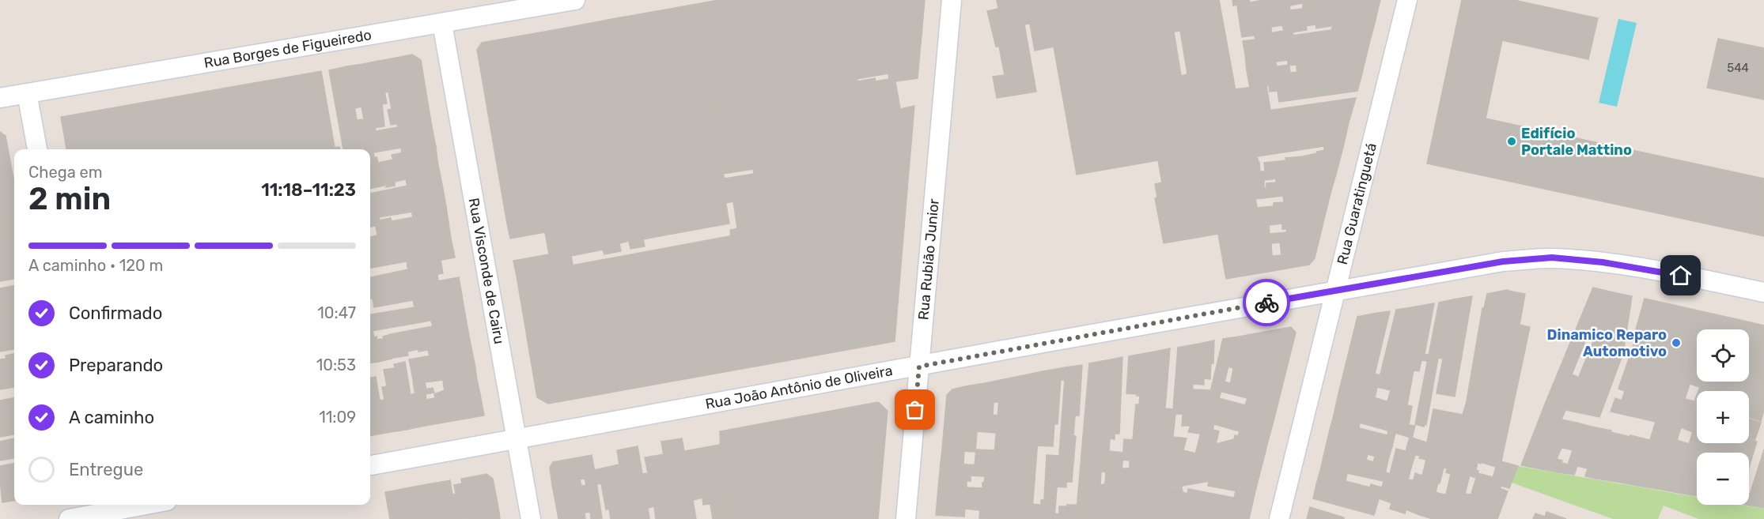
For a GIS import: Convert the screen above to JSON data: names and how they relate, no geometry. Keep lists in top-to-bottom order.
{
  "streets": {
    "street": [
      "Rua Borges de Figueiredo",
      "Rua Guaratinguetá",
      "Rua Rubião Junior",
      "Rua Visconde de Cairu",
      "Rua João Antônio de Oliveira"
    ]
  },
  "crossings": [
    ["Rua Borges de Figueiredo", "Rua Visconde de Cairu"],
    ["Rua Guaratinguetá", "Rua João Antônio de Oliveira"],
    ["Rua Rubião Junior", "Rua João Antônio de Oliveira"],
    ["Rua Visconde de Cairu", "Rua João Antônio de Oliveira"]
  ],
  "places": ["Edifício Portale Mattino", "Dinamico Reparo Automotivo"],
  "house_numbers": ["544"],
  "page": {
    "heading": ["2 min", "Chega em", "11:18–11:23"],
    "bar": "A caminho · 120 m",
    "list": [
      ["Confirmado", "10:47"],
      ["Preparando", "10:53"],
      ["A caminho", "11:09"],
      "Entregue"
    ],
    "map_buttons": ["+", "−"]
  }
}
